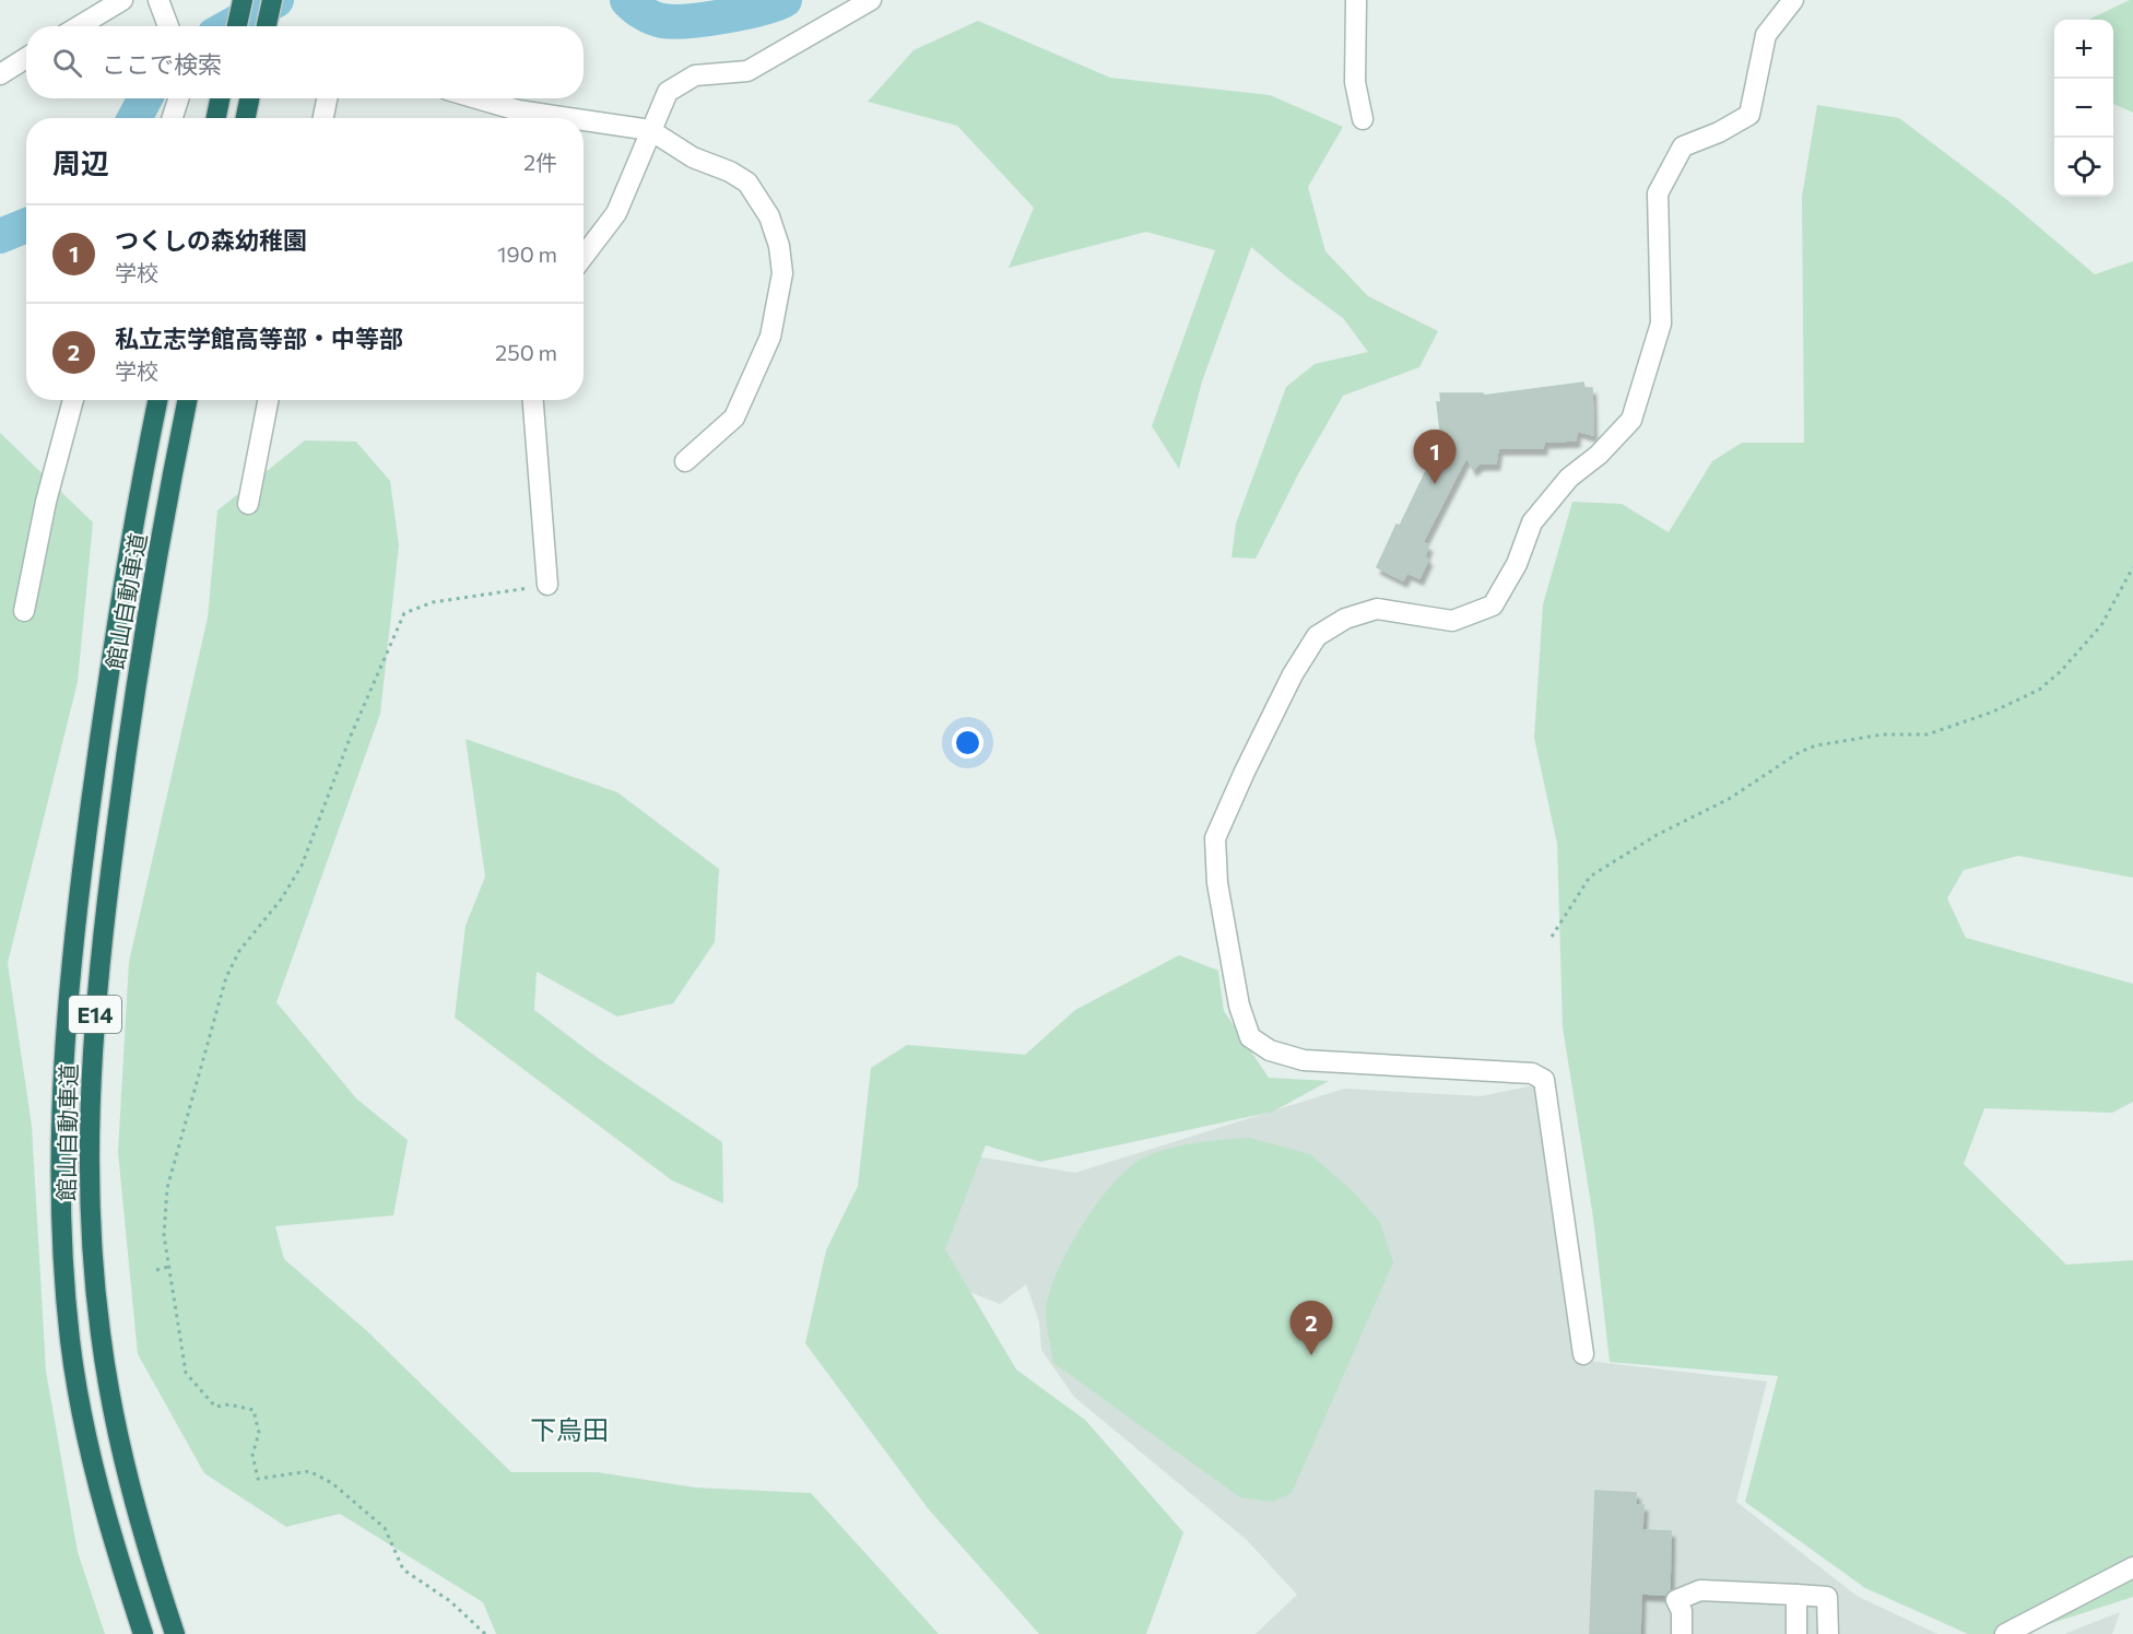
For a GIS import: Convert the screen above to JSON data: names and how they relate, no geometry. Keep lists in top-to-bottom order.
{
  "streets": {
    "highway": ["館山自動車道", "E14"]
  },
  "districts": ["下烏田"],
  "page": {
    "map_buttons": ["+", "−"],
    "search": "ここで検索",
    "heading": ["周辺", "2件"],
    "list": [
      {
        "mark": "1",
        "name": "つくしの森幼稚園",
        "note": "学校",
        "value": "190 m"
      },
      {
        "mark": "2",
        "name": "私立志学館高等部・中等部",
        "note": "学校",
        "value": "250 m"
      }
    ],
    "pins": ["1", "2"]
  }
}
